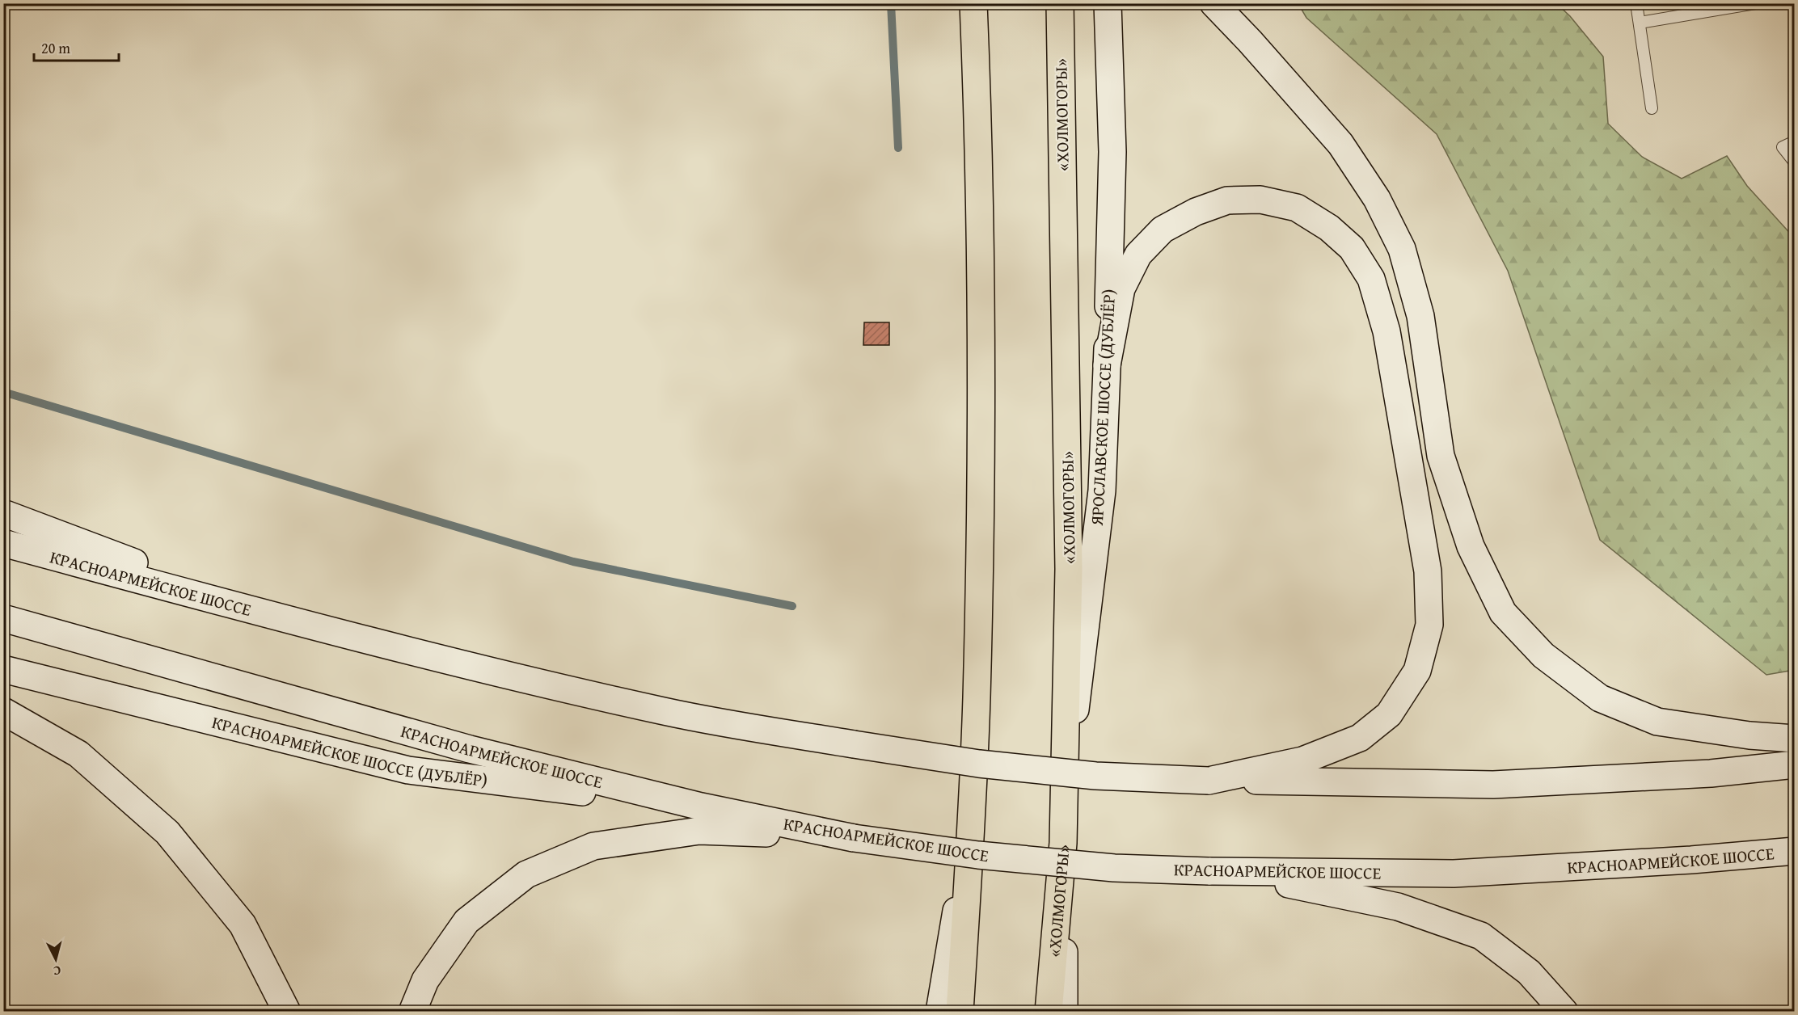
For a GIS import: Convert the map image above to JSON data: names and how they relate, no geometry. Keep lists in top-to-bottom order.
{
  "streets": {
    "highway": ["«ХОЛМОГОРЫ»"],
    "main road": ["ЯРОСЛАВСКОЕ ШОССЕ (ДУБЛЁР)", "КРАСНОАРМЕЙСКОЕ ШОССЕ", "КРАСНОАРМЕЙСКОЕ ШОССЕ (ДУБЛЁР)"]
  },
  "crossings": [
    ["«ХОЛМОГОРЫ»", "ЯРОСЛАВСКОЕ ШОССЕ (ДУБЛЁР)"],
    ["КРАСНОАРМЕЙСКОЕ ШОССЕ", "КРАСНОАРМЕЙСКОЕ ШОССЕ (ДУБЛЁР)"]
  ],
  "scale_bar": "20 m",
  "north": "bottom"
}
